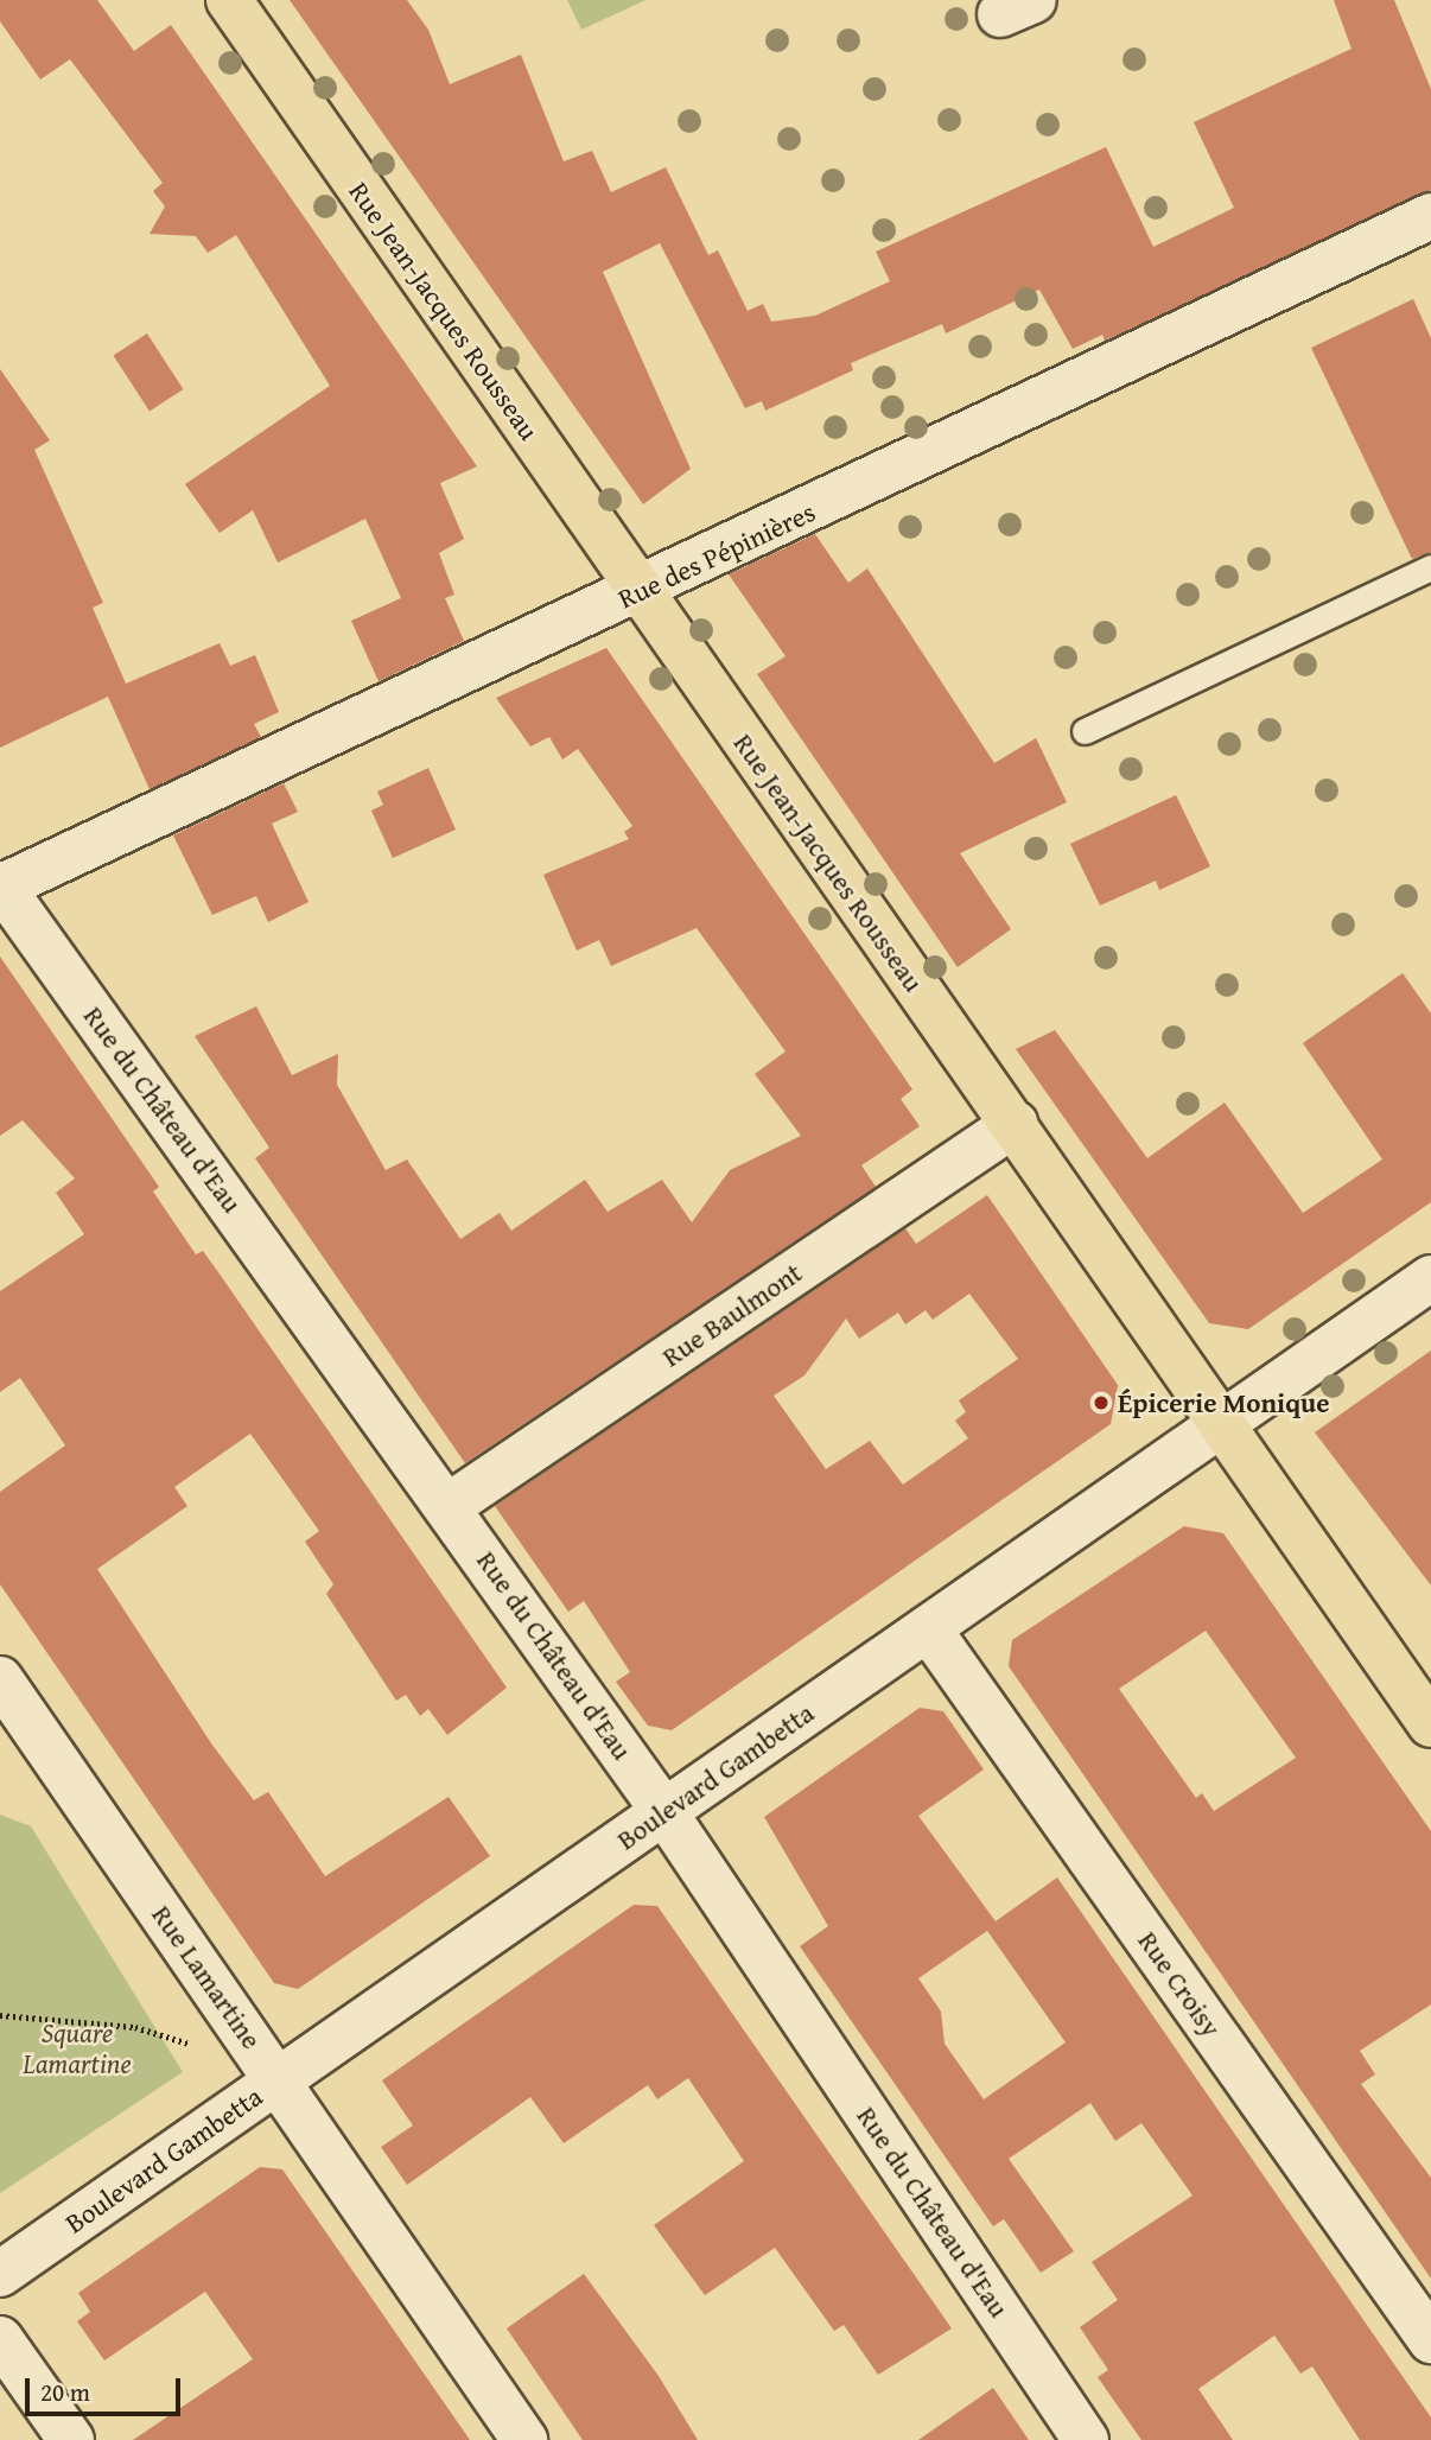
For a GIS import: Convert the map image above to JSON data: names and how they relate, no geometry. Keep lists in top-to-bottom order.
{
  "streets": {
    "main road": ["Rue Jean-Jacques Rousseau"],
    "street": [
      "Rue des Pépinières",
      "Rue du Château d'Eau",
      "Rue Baulmont",
      "Boulevard Gambetta",
      "Rue Lamartine",
      "Rue Croisy"
    ]
  },
  "crossings": [
    ["Rue Jean-Jacques Rousseau", "Rue des Pépinières"],
    ["Rue Jean-Jacques Rousseau", "Rue Baulmont"],
    ["Rue Jean-Jacques Rousseau", "Boulevard Gambetta"],
    ["Rue des Pépinières", "Rue du Château d'Eau"],
    ["Rue du Château d'Eau", "Rue Baulmont"],
    ["Rue du Château d'Eau", "Boulevard Gambetta"],
    ["Boulevard Gambetta", "Rue Lamartine"],
    ["Boulevard Gambetta", "Rue Croisy"]
  ],
  "parks": ["Square Lamartine"],
  "places": ["Épicerie Monique"],
  "scale_bar": "20 m"
}
